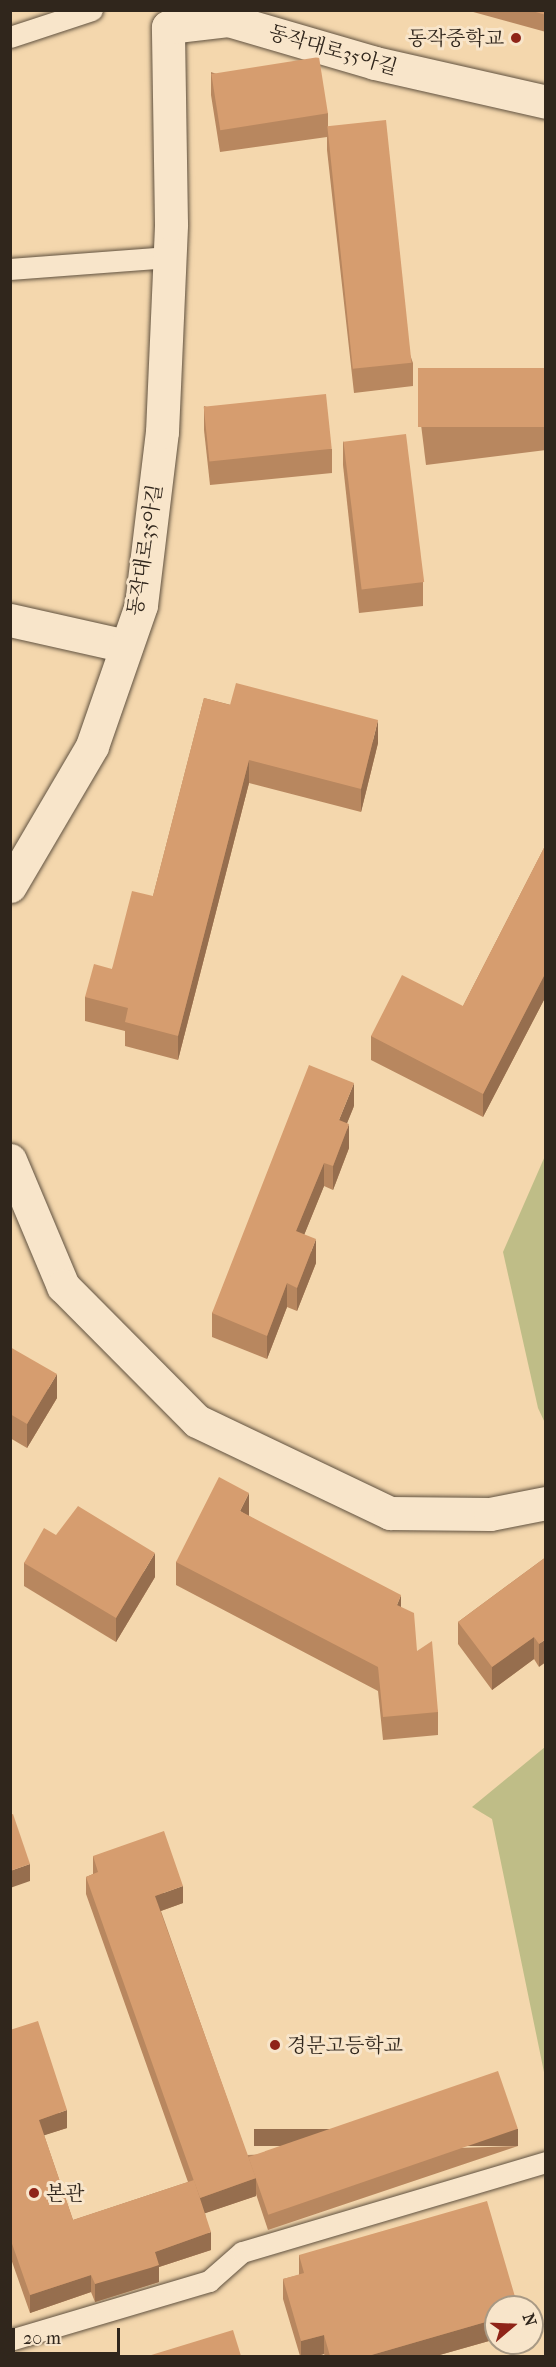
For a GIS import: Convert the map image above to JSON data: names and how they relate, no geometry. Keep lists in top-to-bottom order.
{
  "streets": {
    "street": ["동작대로35아길"]
  },
  "places": ["동작중학교", "경문고등학교", "본관"],
  "scale_bar": "20 m",
  "north": "right"
}
